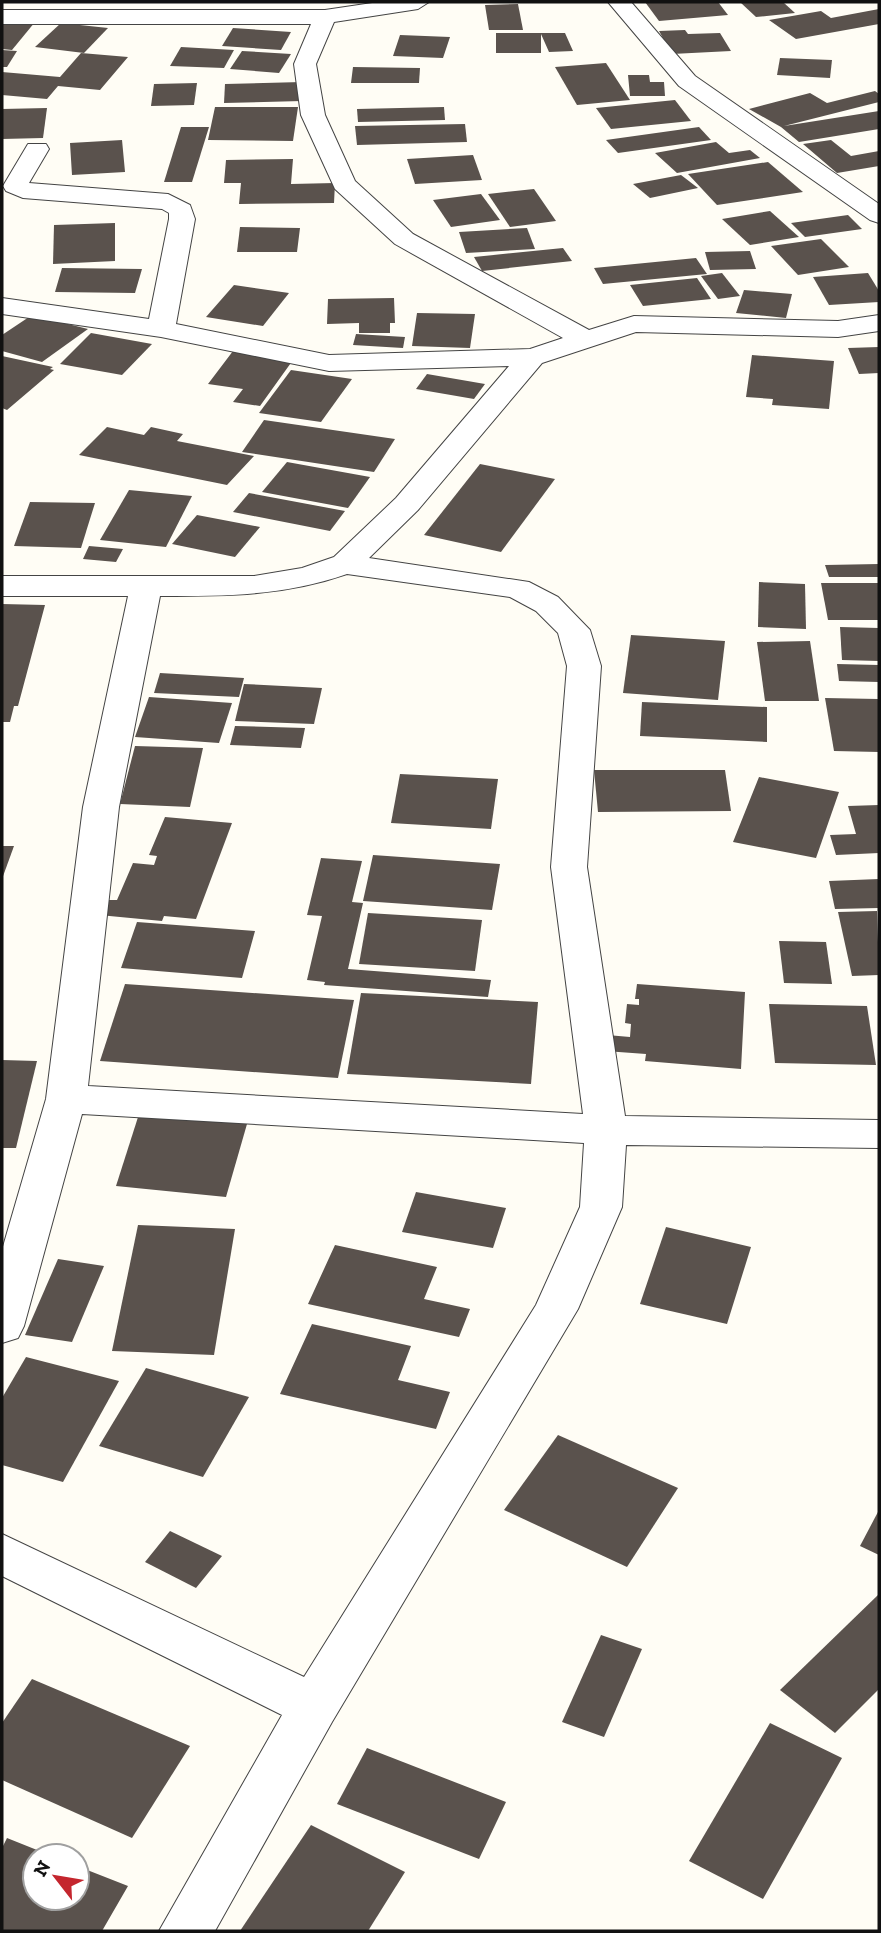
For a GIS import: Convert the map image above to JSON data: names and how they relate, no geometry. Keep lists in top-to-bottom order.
{
  "north": "top left"
}
